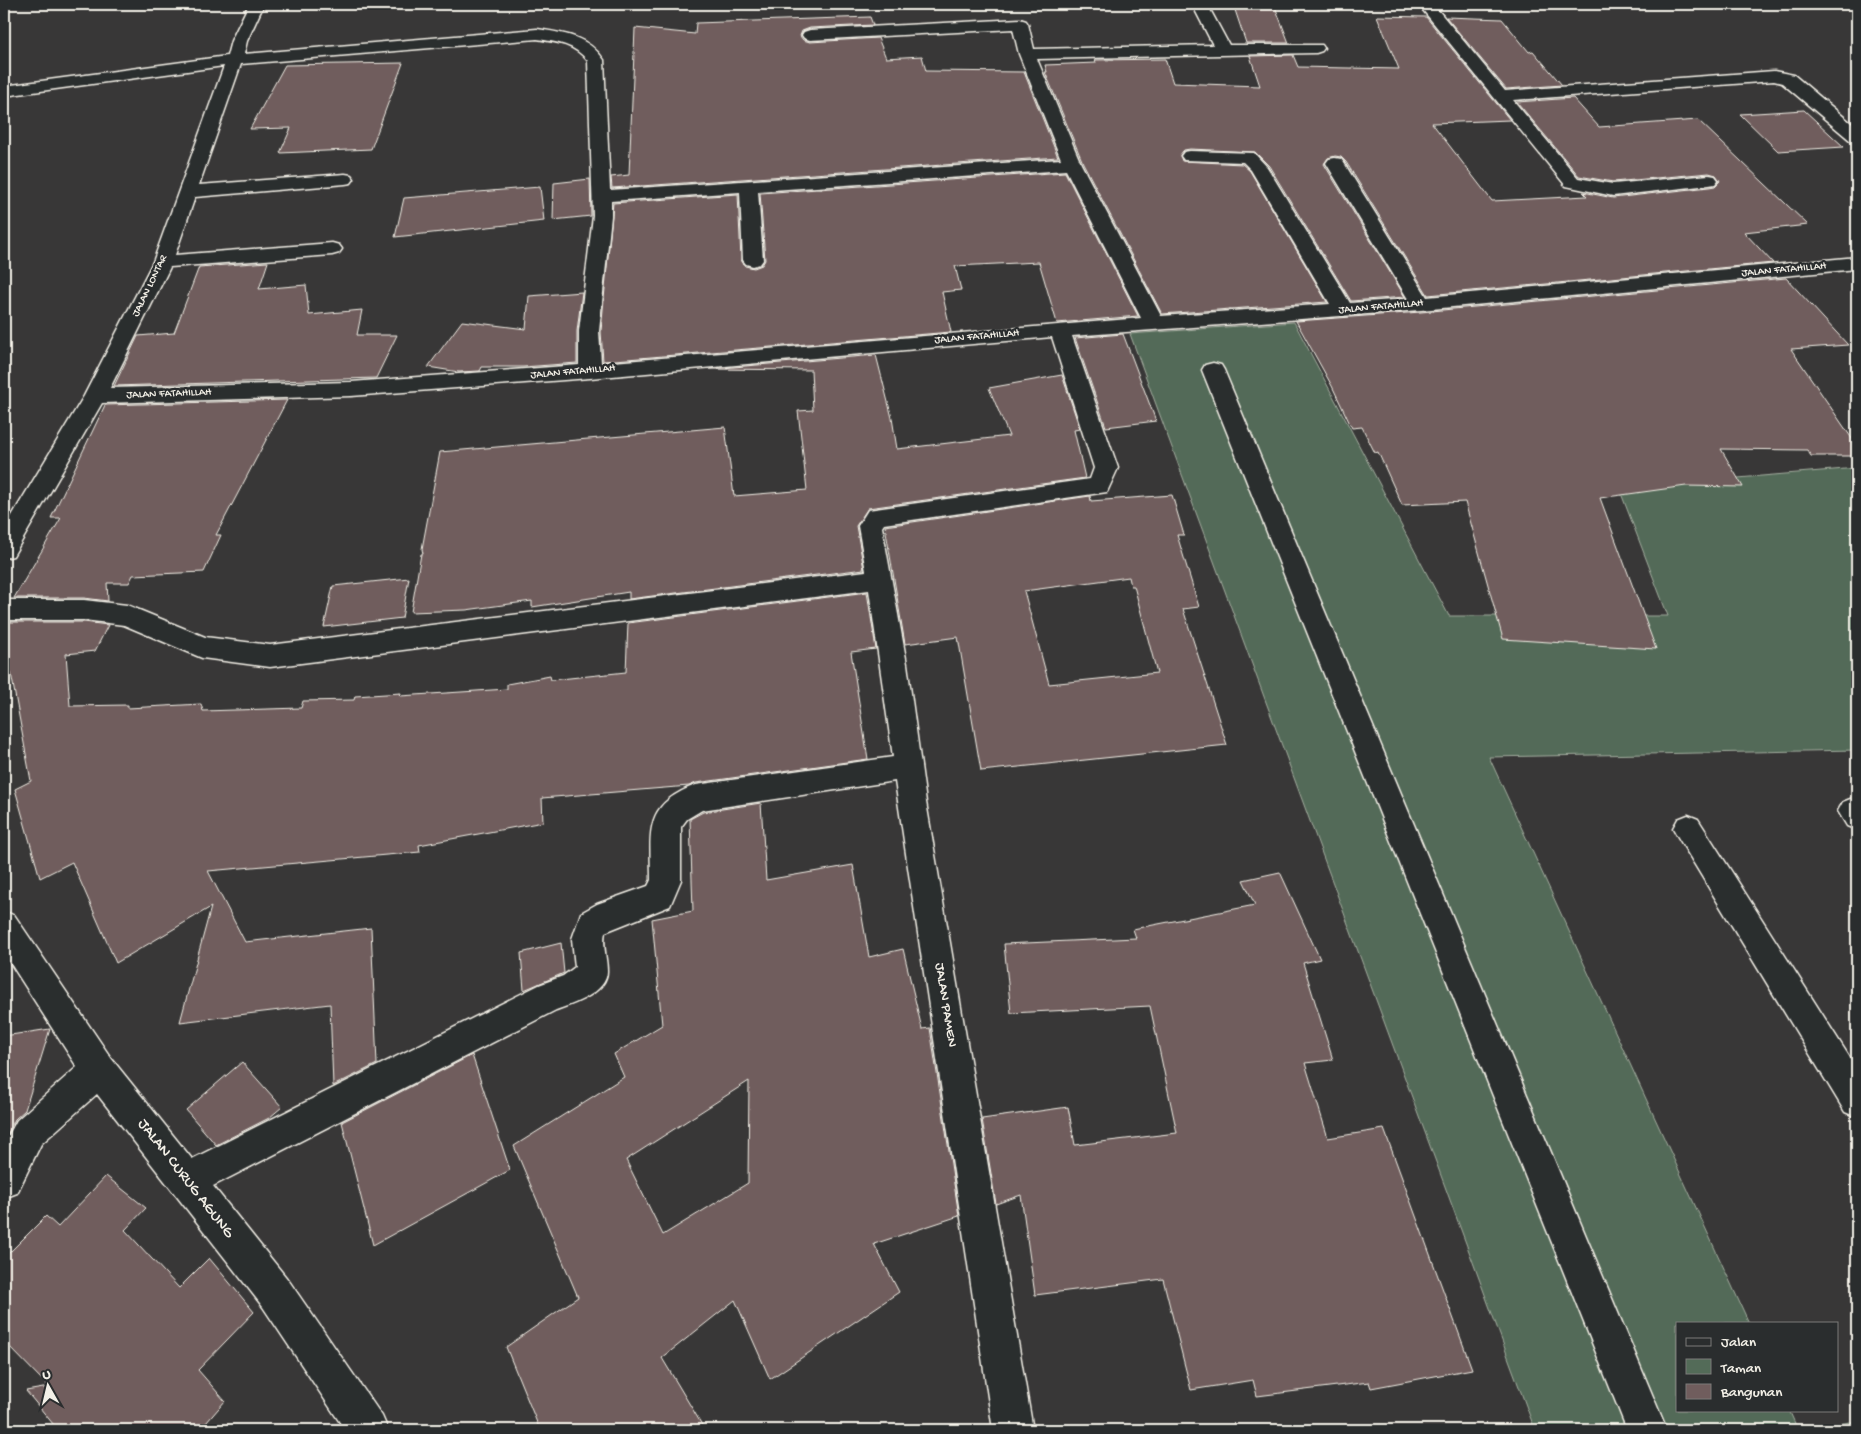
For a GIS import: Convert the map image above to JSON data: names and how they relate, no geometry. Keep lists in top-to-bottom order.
{
  "streets": {
    "street": [
      "JALAN FATAHILLAH",
      "JALAN LONTAR",
      "JALAN PAMEN",
      "JALAN CURUG AGUNG"
    ]
  },
  "crossings": [
    ["JALAN FATAHILLAH", "JALAN LONTAR"],
    ["JALAN FATAHILLAH", "JALAN PAMEN"]
  ],
  "legend": ["Jalan", "Taman", "Bangunan"],
  "north": "top"
}
